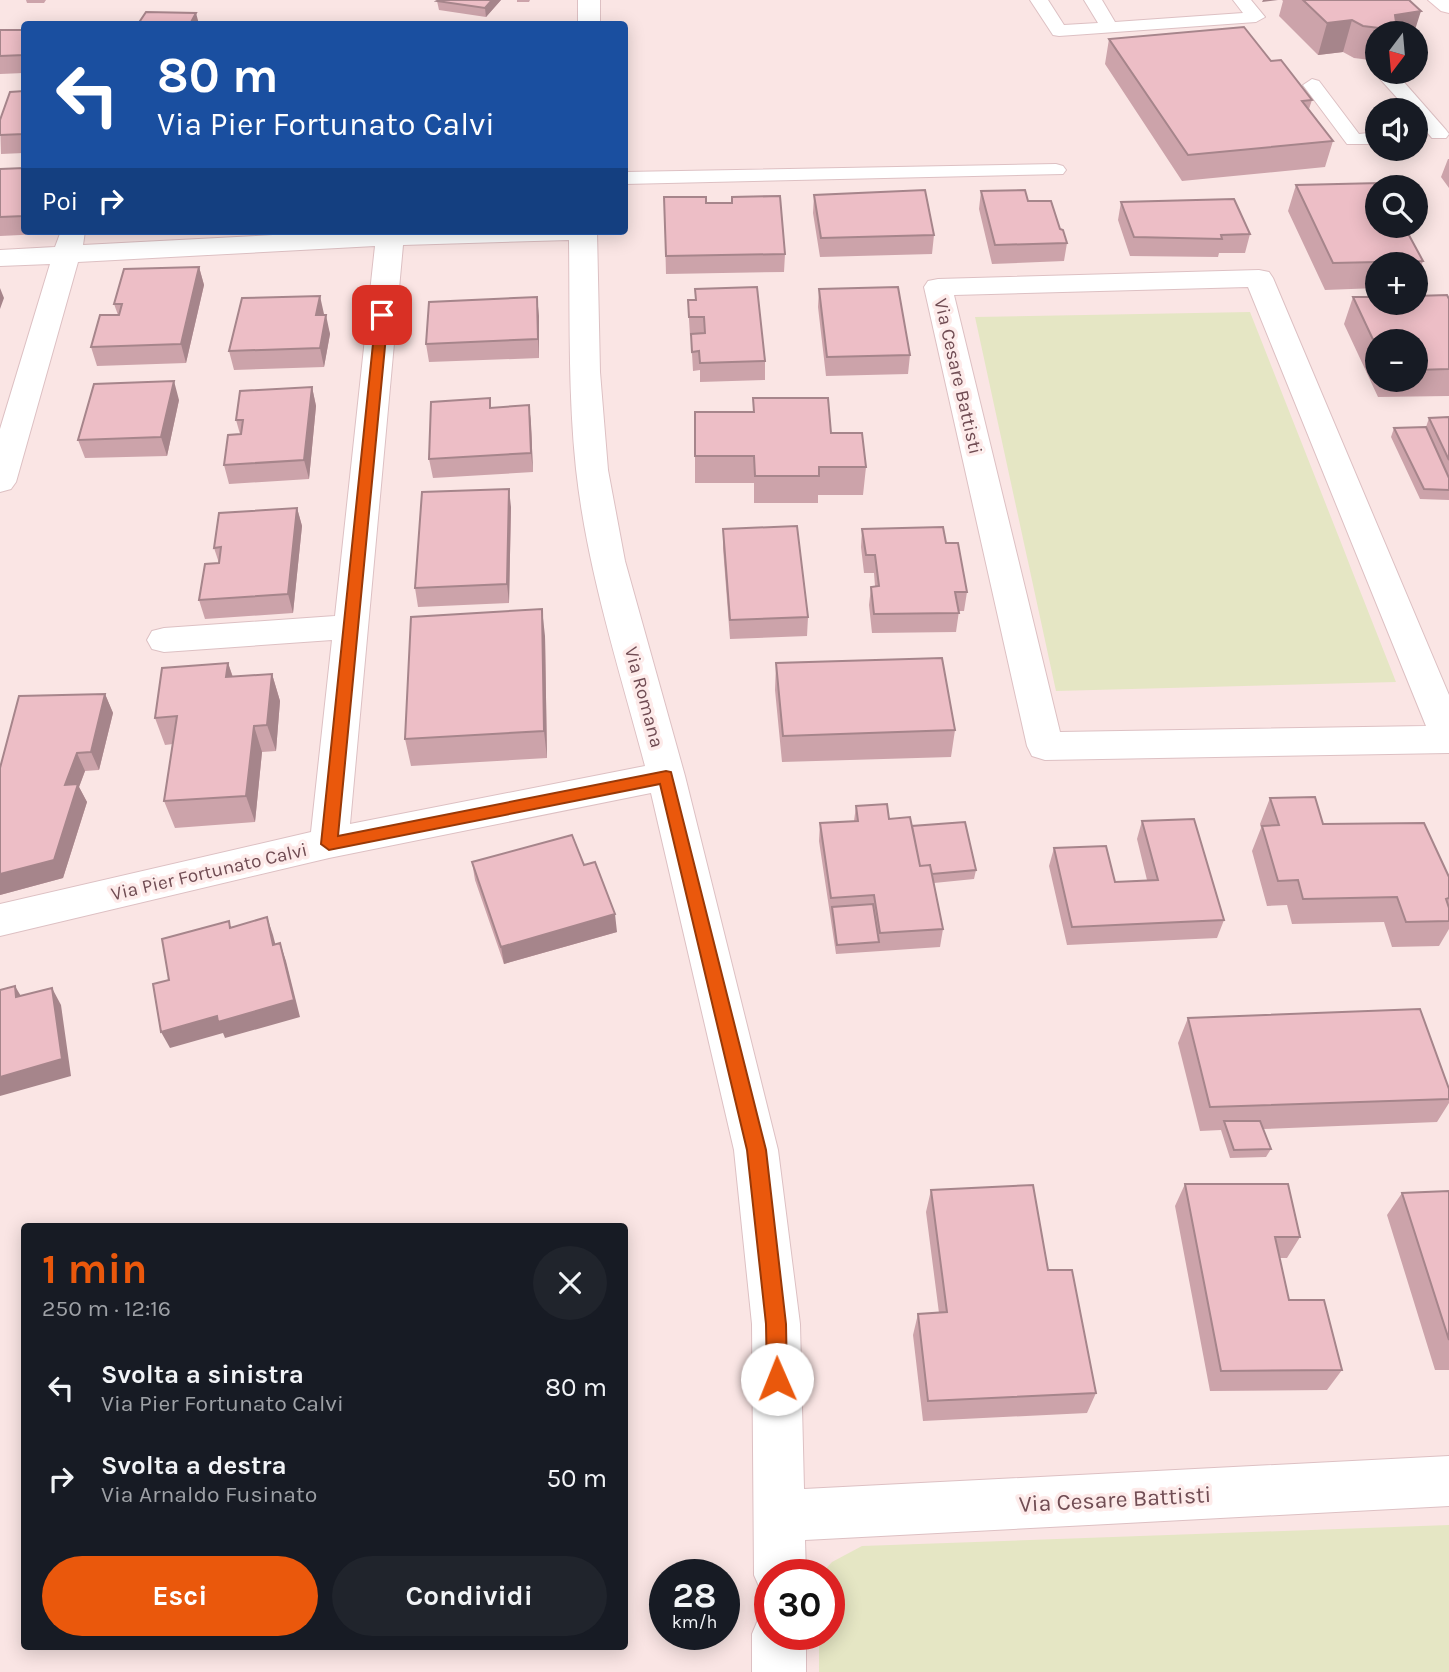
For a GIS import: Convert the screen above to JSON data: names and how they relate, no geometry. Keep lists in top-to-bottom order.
{
  "streets": {
    "street": ["Via Cesare Battisti", "Via Romana", "Via Pier Fortunato Calvi"]
  },
  "crossings": [
    ["Via Cesare Battisti", "Via Romana"],
    ["Via Romana", "Via Pier Fortunato Calvi"]
  ],
  "north": "bottom",
  "page": {
    "map_buttons": ["+", "−"],
    "turn": ["80 m", "Via Pier Fortunato Calvi"],
    "then": "Poi",
    "heading": ["1 min", "250 m · 12:16"],
    "list": [
      {
        "name": "Svolta a sinistra",
        "note": "Via Pier Fortunato Calvi",
        "value": "80 m"
      },
      {
        "name": "Svolta a destra",
        "note": "Via Arnaldo Fusinato",
        "value": "50 m"
      }
    ],
    "buttons": ["Esci", "Condividi"],
    "speed": "28 km/h",
    "limit": "30"
  }
}
